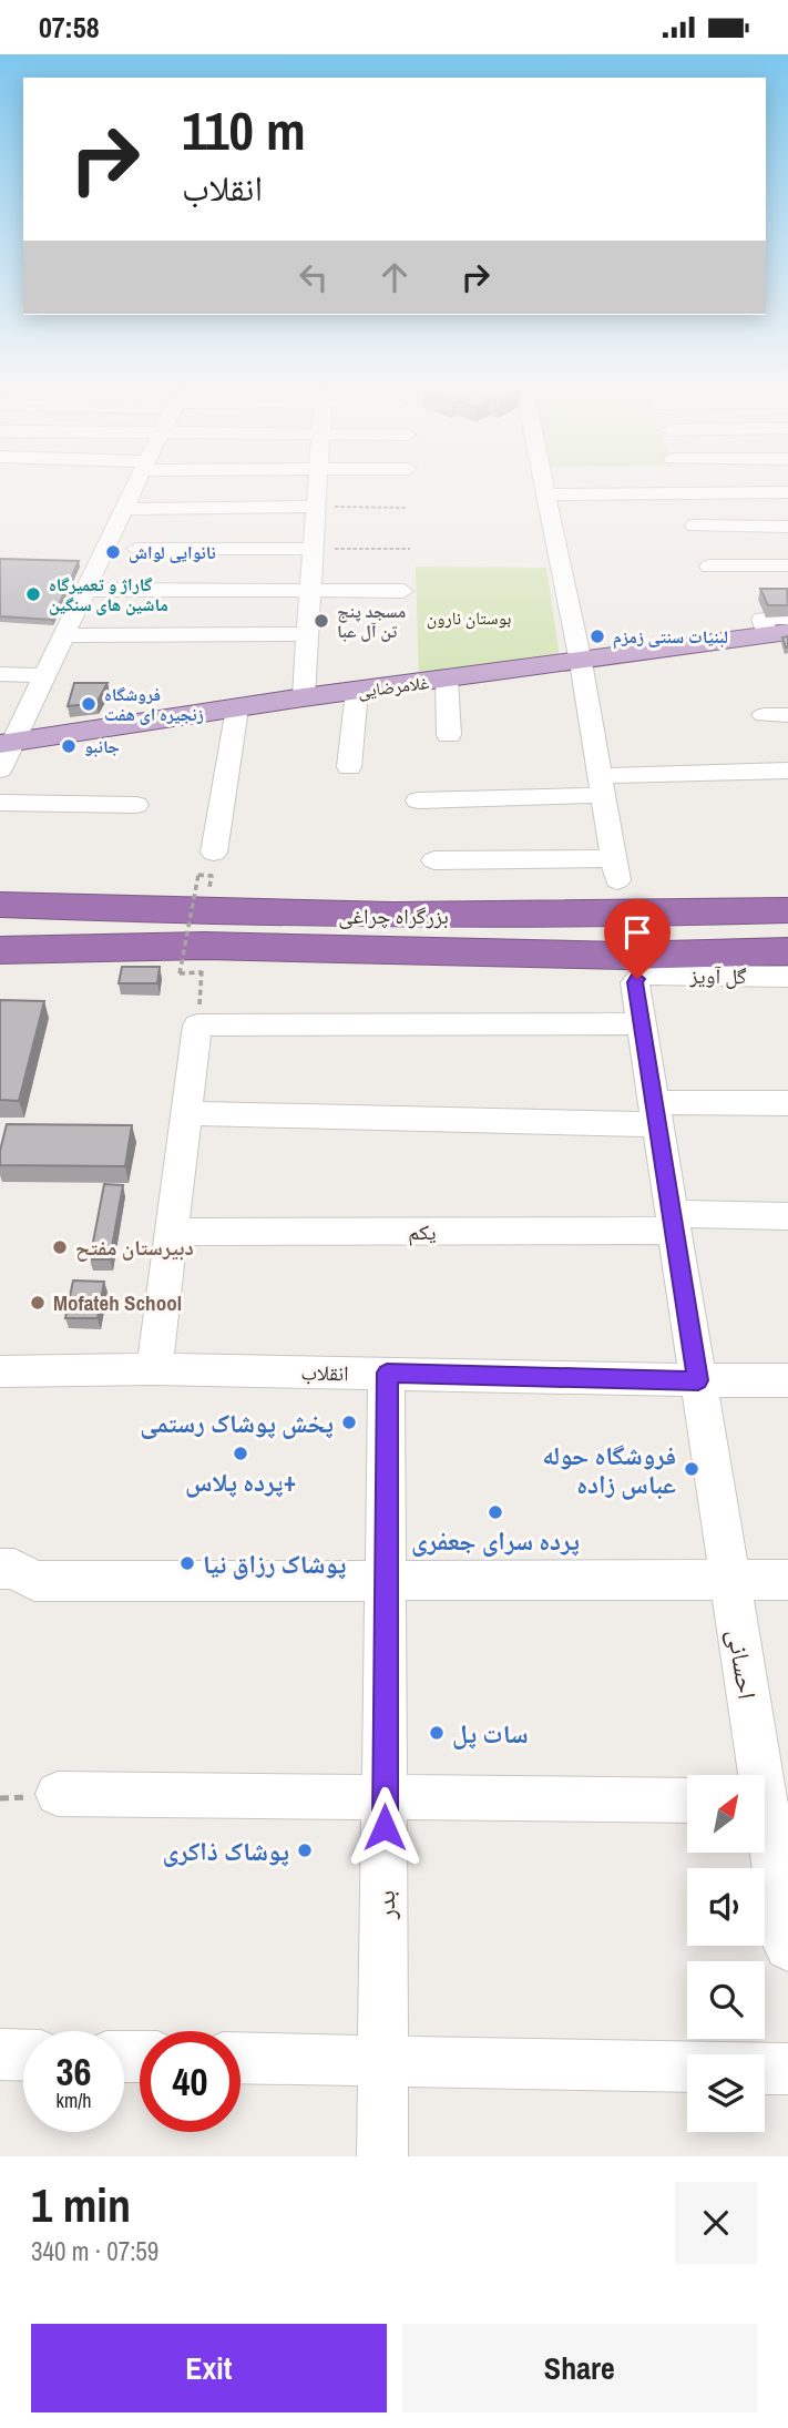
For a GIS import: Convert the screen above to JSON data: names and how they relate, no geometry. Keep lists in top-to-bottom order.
{
  "streets": {
    "highway": ["بزرگراه چراغی"],
    "main road": ["غلامرضایی"],
    "street": [
      "گل آویز",
      "یکم",
      "انقلاب",
      "احسانی",
      "بدر"
    ]
  },
  "crossings": [
    ["گل آویز", "یکم"],
    ["گل آویز", "انقلاب"],
    ["گل آویز", "احسانی"],
    ["انقلاب", "احسانی"],
    ["انقلاب", "بدر"]
  ],
  "parks": ["بوستان نارون"],
  "places": [
    "نانوایی لواش",
    "گاراژ و تعمیرگاه ماشین های سنگین",
    "مسجد پنج تن آل عبا",
    "لبنیات سنتی زمزم",
    "فروشگاه زنجیره ای هفت",
    "جانبو",
    "دبیرستان مفتح",
    "Mofateh School",
    "پخش پوشاک رستمی",
    "پرده پلاس+",
    "فروشگاه حوله عباس زاده",
    "پرده سرای جعفری",
    "پوشاک رزاق نیا",
    "سات پل",
    "پوشاک ذاکری"
  ],
  "north": "top right",
  "page": {
    "status": "07:58",
    "turn": ["110 m", "انقلاب"],
    "speed": "36 km/h",
    "limit": "40",
    "heading": ["1 min", "340 m · 07:59"],
    "buttons": ["Exit", "Share"]
  }
}
